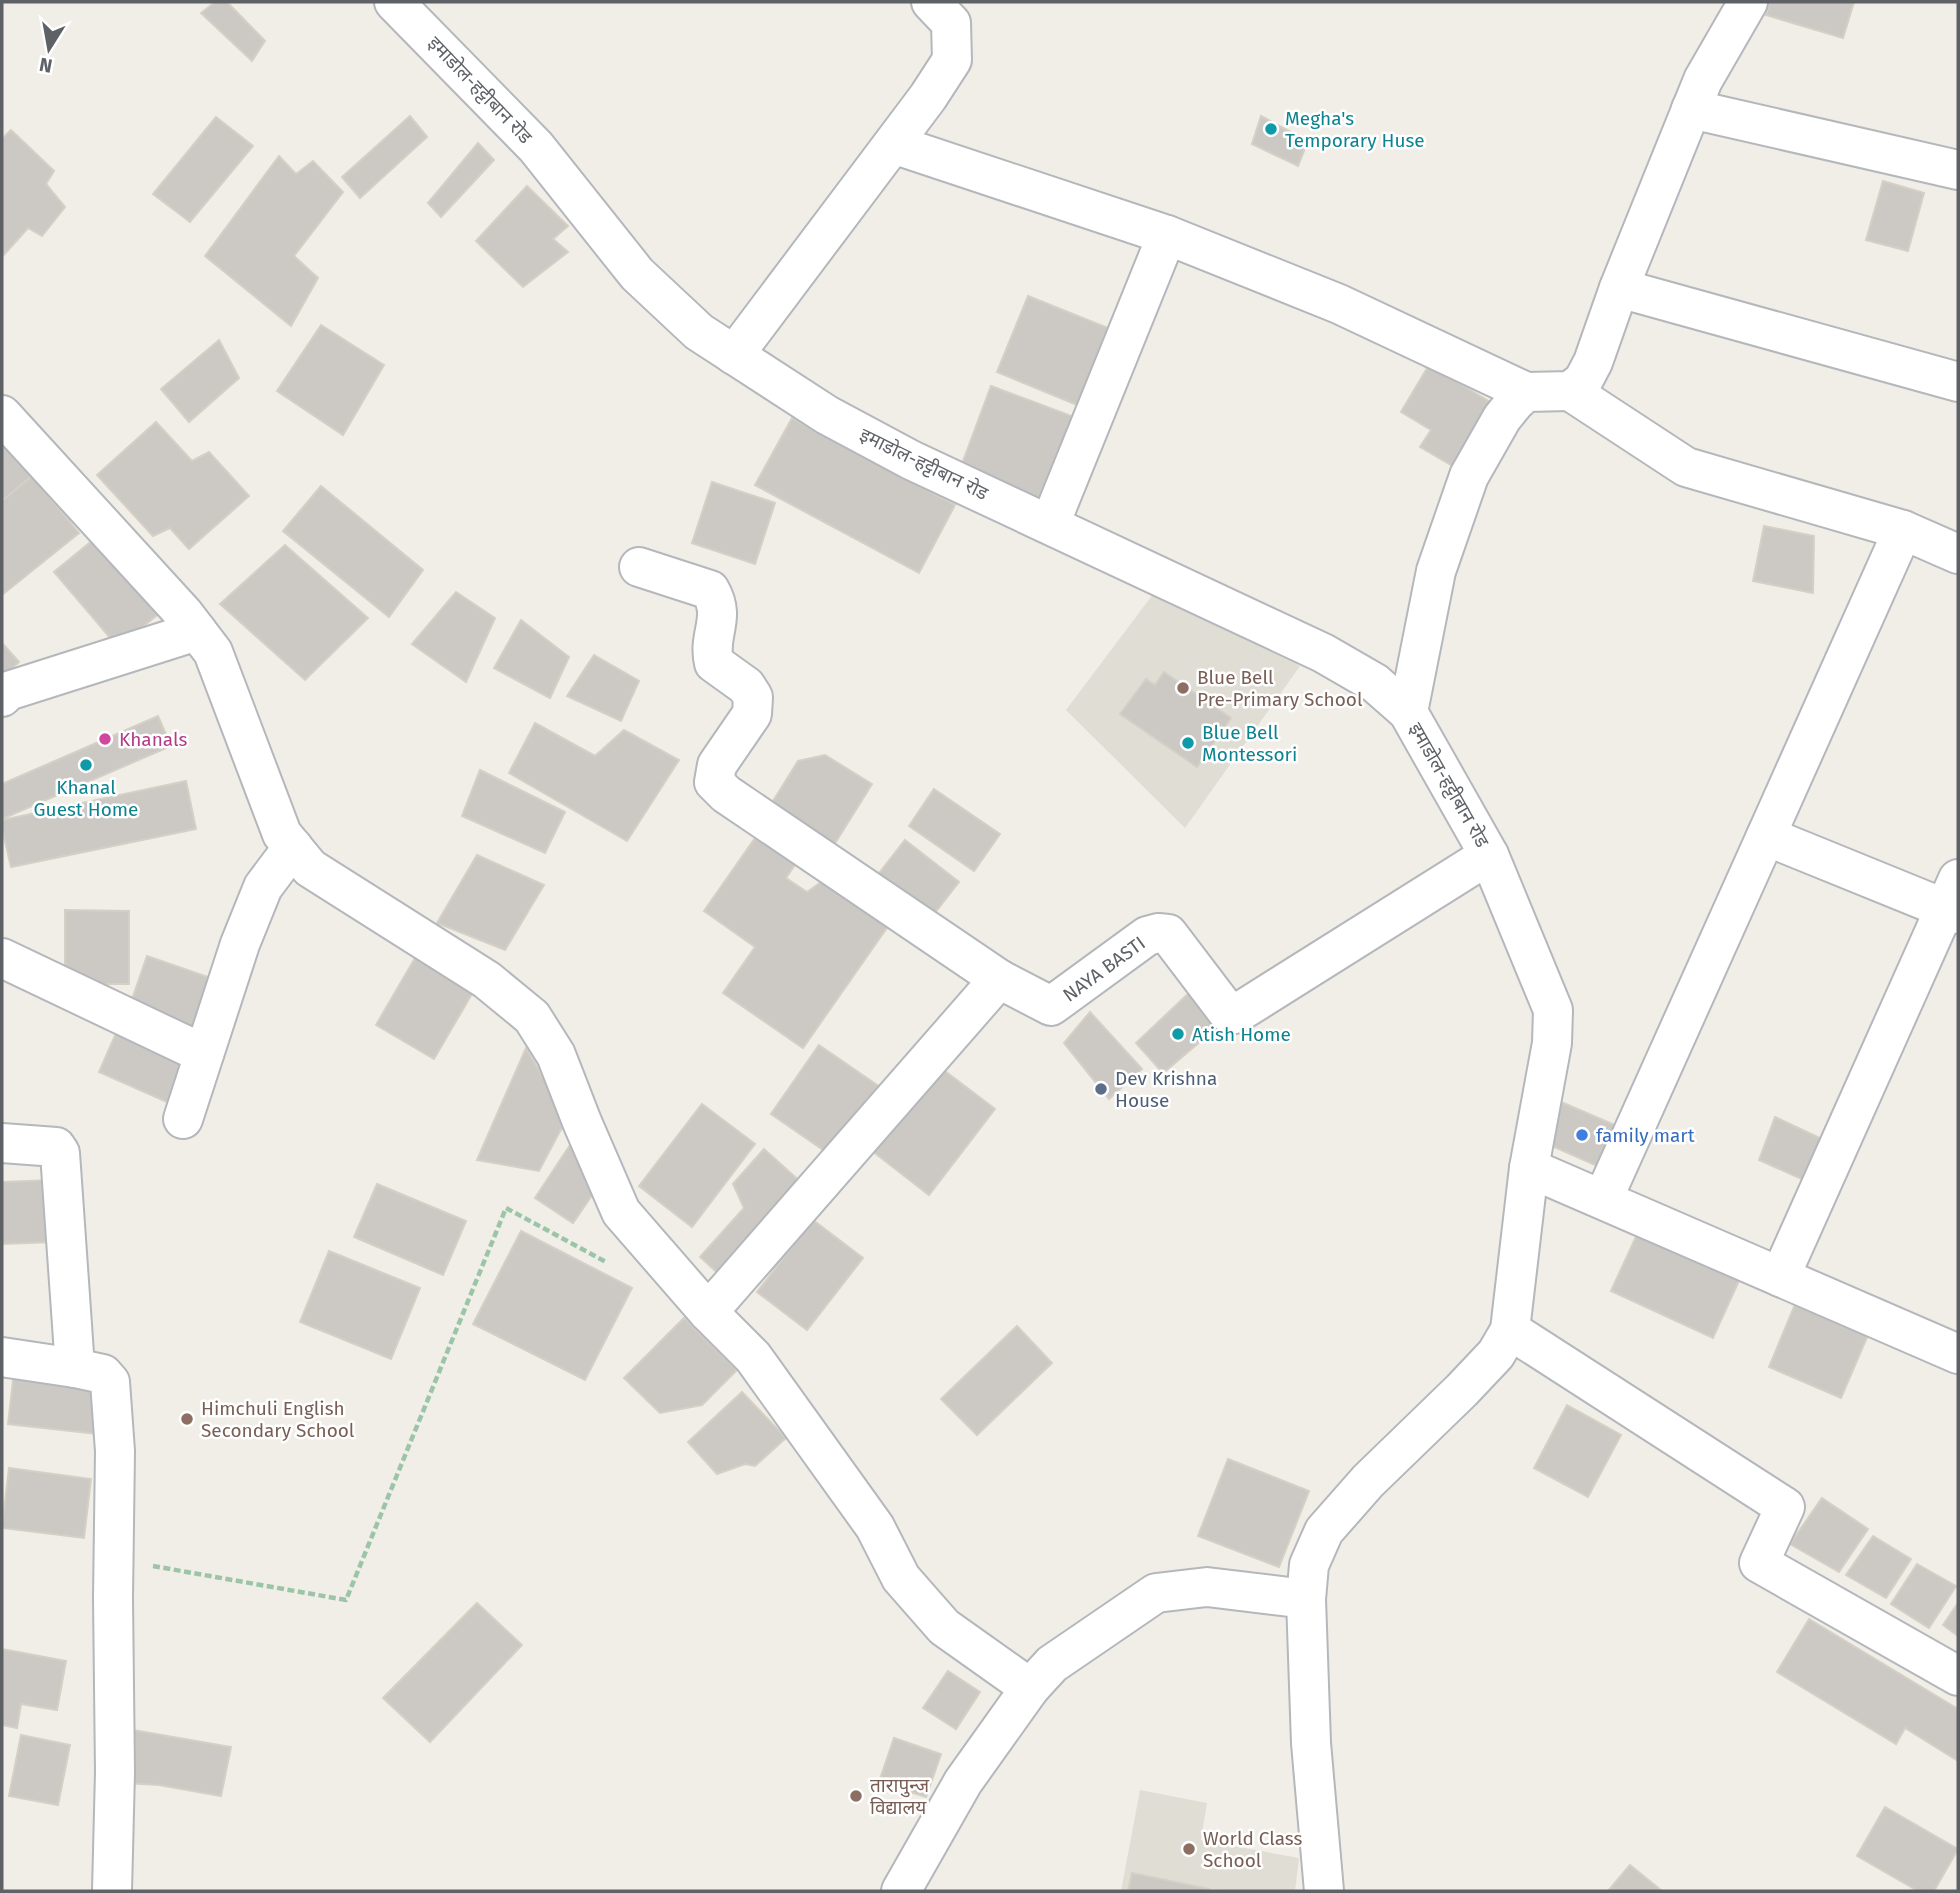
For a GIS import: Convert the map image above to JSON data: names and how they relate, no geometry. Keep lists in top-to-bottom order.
{
  "streets": {
    "street": ["इमाडोल-हट्टीबान रोड", "NAYA BASTI"]
  },
  "crossings": [
    ["इमाडोल-हट्टीबान रोड", "NAYA BASTI"]
  ],
  "places": [
    "Megha's Temporary Huse",
    "Blue Bell Pre-Primary School",
    "Khanals",
    "Blue Bell Montessori",
    "Khanal Guest Home",
    "Atish Home",
    "Dev Krishna House",
    "family mart",
    "Himchuli English Secondary School",
    "तारापुन्ज विद्यालय",
    "World Class School"
  ],
  "north": "bottom"
}
